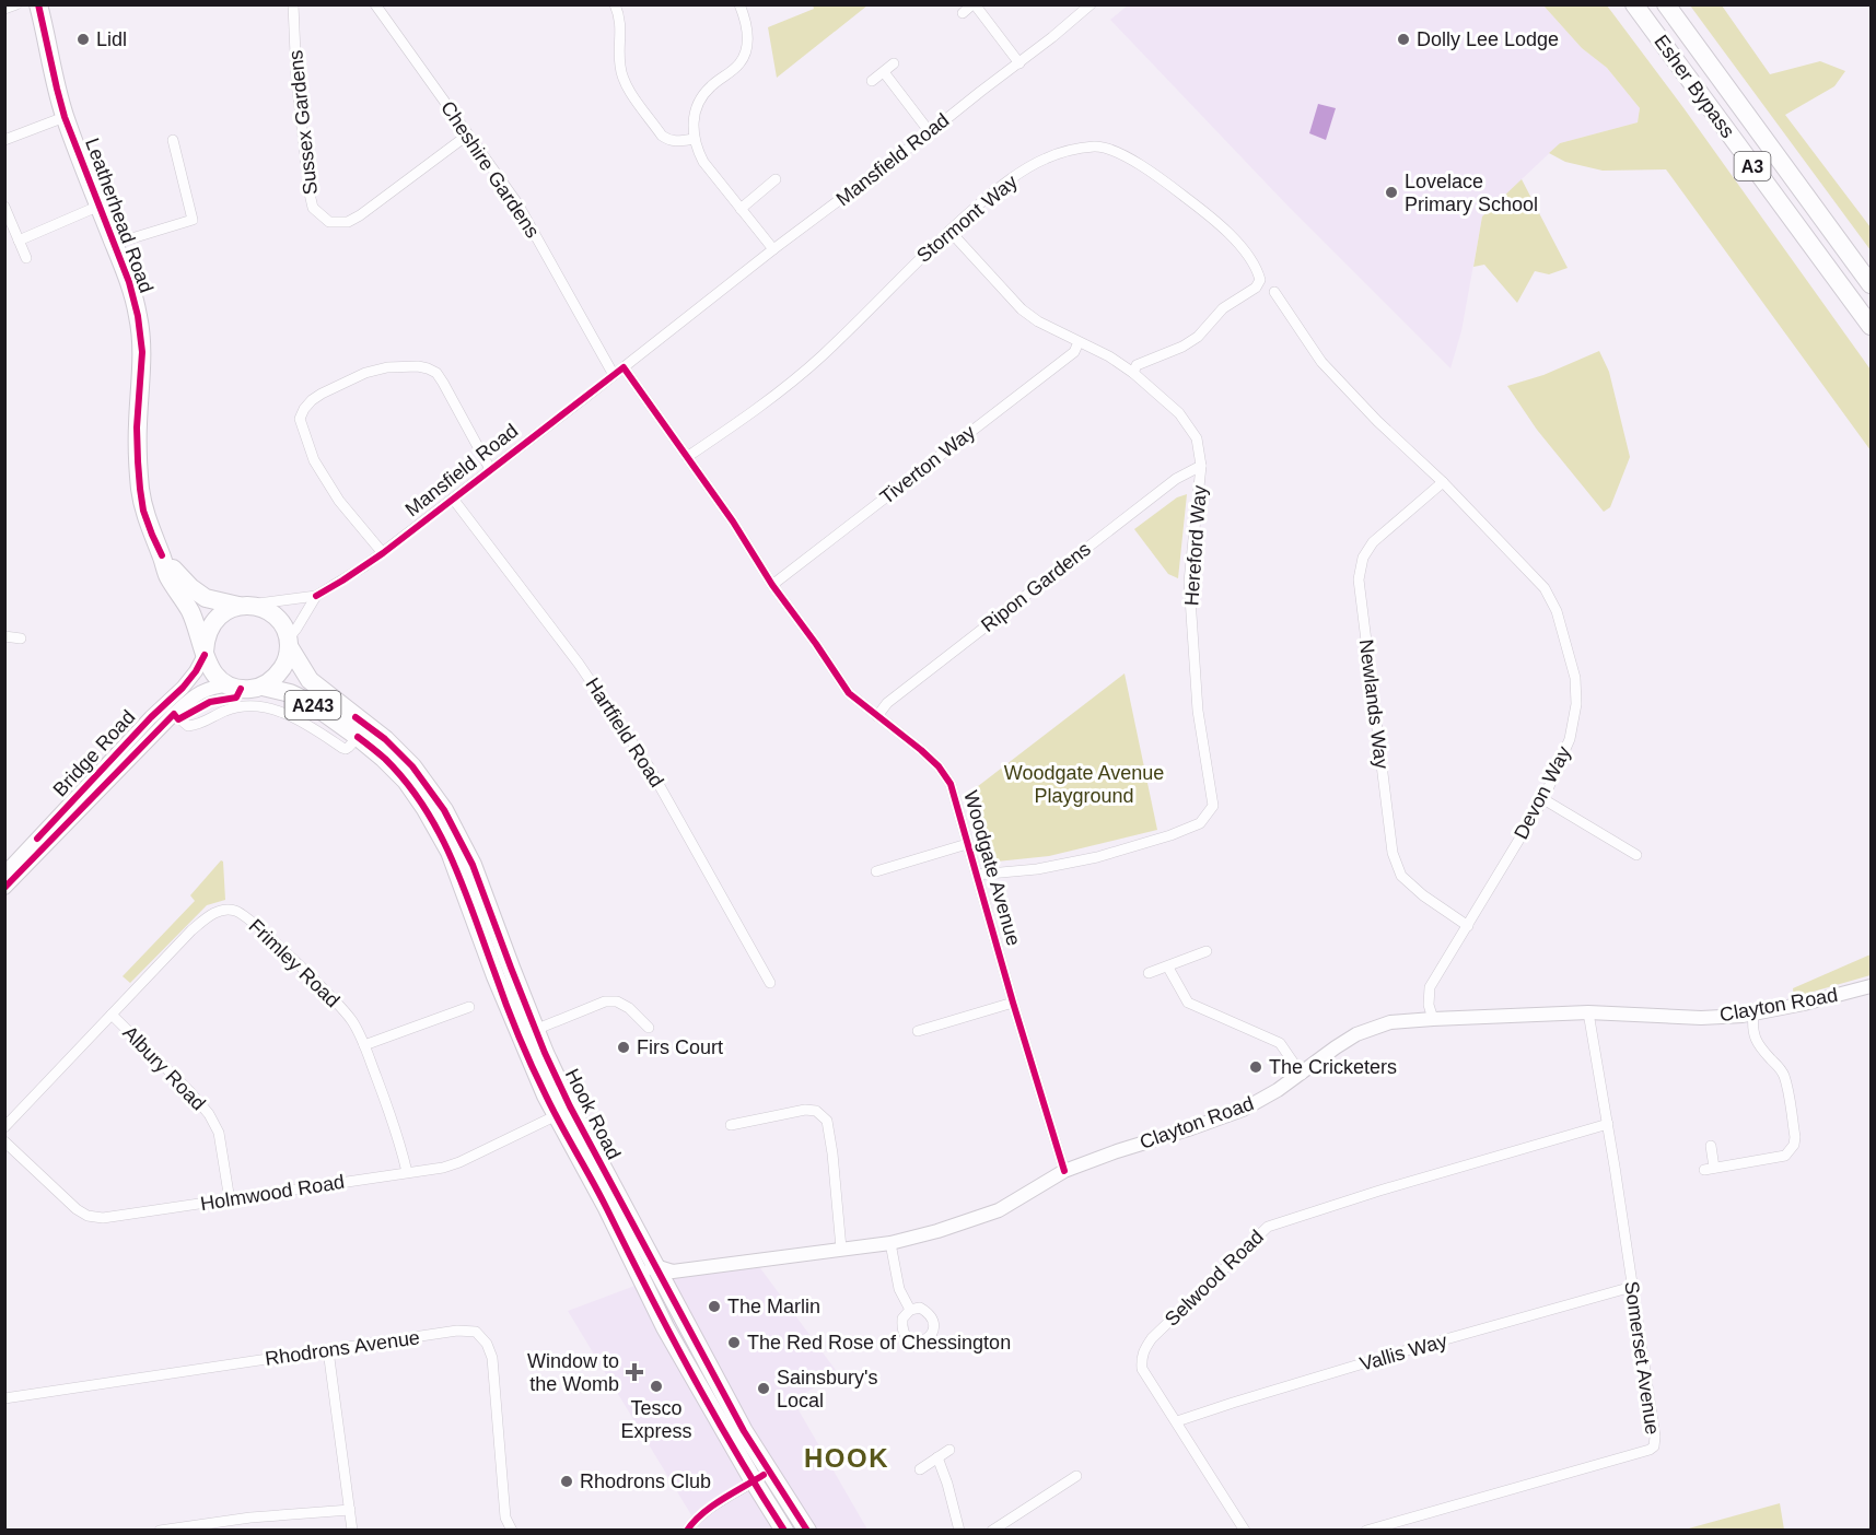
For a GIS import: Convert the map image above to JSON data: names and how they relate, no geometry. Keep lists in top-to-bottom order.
{
  "streets": {
    "highway": [
      "Esher Bypass",
      "A3",
      "Leatherhead Road",
      "A243",
      "Hook Road"
    ],
    "street": [
      "Sussex Gardens",
      "Mansfield Road",
      "Cheshire Gardens",
      "Stormont Way",
      "Tiverton Way",
      "Hereford Way",
      "Ripon Gardens",
      "Newlands Way",
      "Hartfield Road",
      "Bridge Road",
      "Devon Way",
      "Woodgate Avenue",
      "Frimley Road",
      "Clayton Road",
      "Albury Road",
      "Holmwood Road",
      "Selwood Road",
      "Rhodrons Avenue",
      "Vallis Way",
      "Somerset Avenue"
    ]
  },
  "crossings": [
    ["Sussex Gardens", "Cheshire Gardens"],
    ["Mansfield Road", "Cheshire Gardens"],
    ["Mansfield Road", "A243"],
    ["Mansfield Road", "Hartfield Road"],
    ["Mansfield Road", "Bridge Road"],
    ["Mansfield Road", "Woodgate Avenue"],
    ["Mansfield Road", "Hook Road"],
    ["Leatherhead Road", "A243"],
    ["Stormont Way", "Hereford Way"],
    ["Stormont Way", "Woodgate Avenue"],
    ["Tiverton Way", "Hereford Way"],
    ["Tiverton Way", "Woodgate Avenue"],
    ["Hereford Way", "Ripon Gardens"],
    ["Hereford Way", "Woodgate Avenue"],
    ["Ripon Gardens", "Woodgate Avenue"],
    ["Newlands Way", "Devon Way"],
    ["A243", "Bridge Road"],
    ["A243", "Hook Road"],
    ["Bridge Road", "Hook Road"],
    ["Devon Way", "Clayton Road"],
    ["Woodgate Avenue", "Clayton Road"],
    ["Frimley Road", "Albury Road"],
    ["Frimley Road", "Holmwood Road"],
    ["Clayton Road", "Hook Road"],
    ["Clayton Road", "Somerset Avenue"],
    ["Albury Road", "Holmwood Road"],
    ["Hook Road", "Holmwood Road"],
    ["Selwood Road", "Vallis Way"],
    ["Selwood Road", "Somerset Avenue"],
    ["Vallis Way", "Somerset Avenue"]
  ],
  "districts": ["HOOK"],
  "parks": ["Woodgate Avenue Playground"],
  "places": {
    "other": [
      "Lidl",
      "Dolly Lee Lodge",
      "Lovelace Primary School",
      "Firs Court",
      "The Cricketers",
      "The Marlin",
      "The Red Rose of Chessington",
      "Tesco Express",
      "Sainsbury's Local",
      "Rhodrons Club"
    ],
    "health": ["Window to the Womb"]
  }
}
